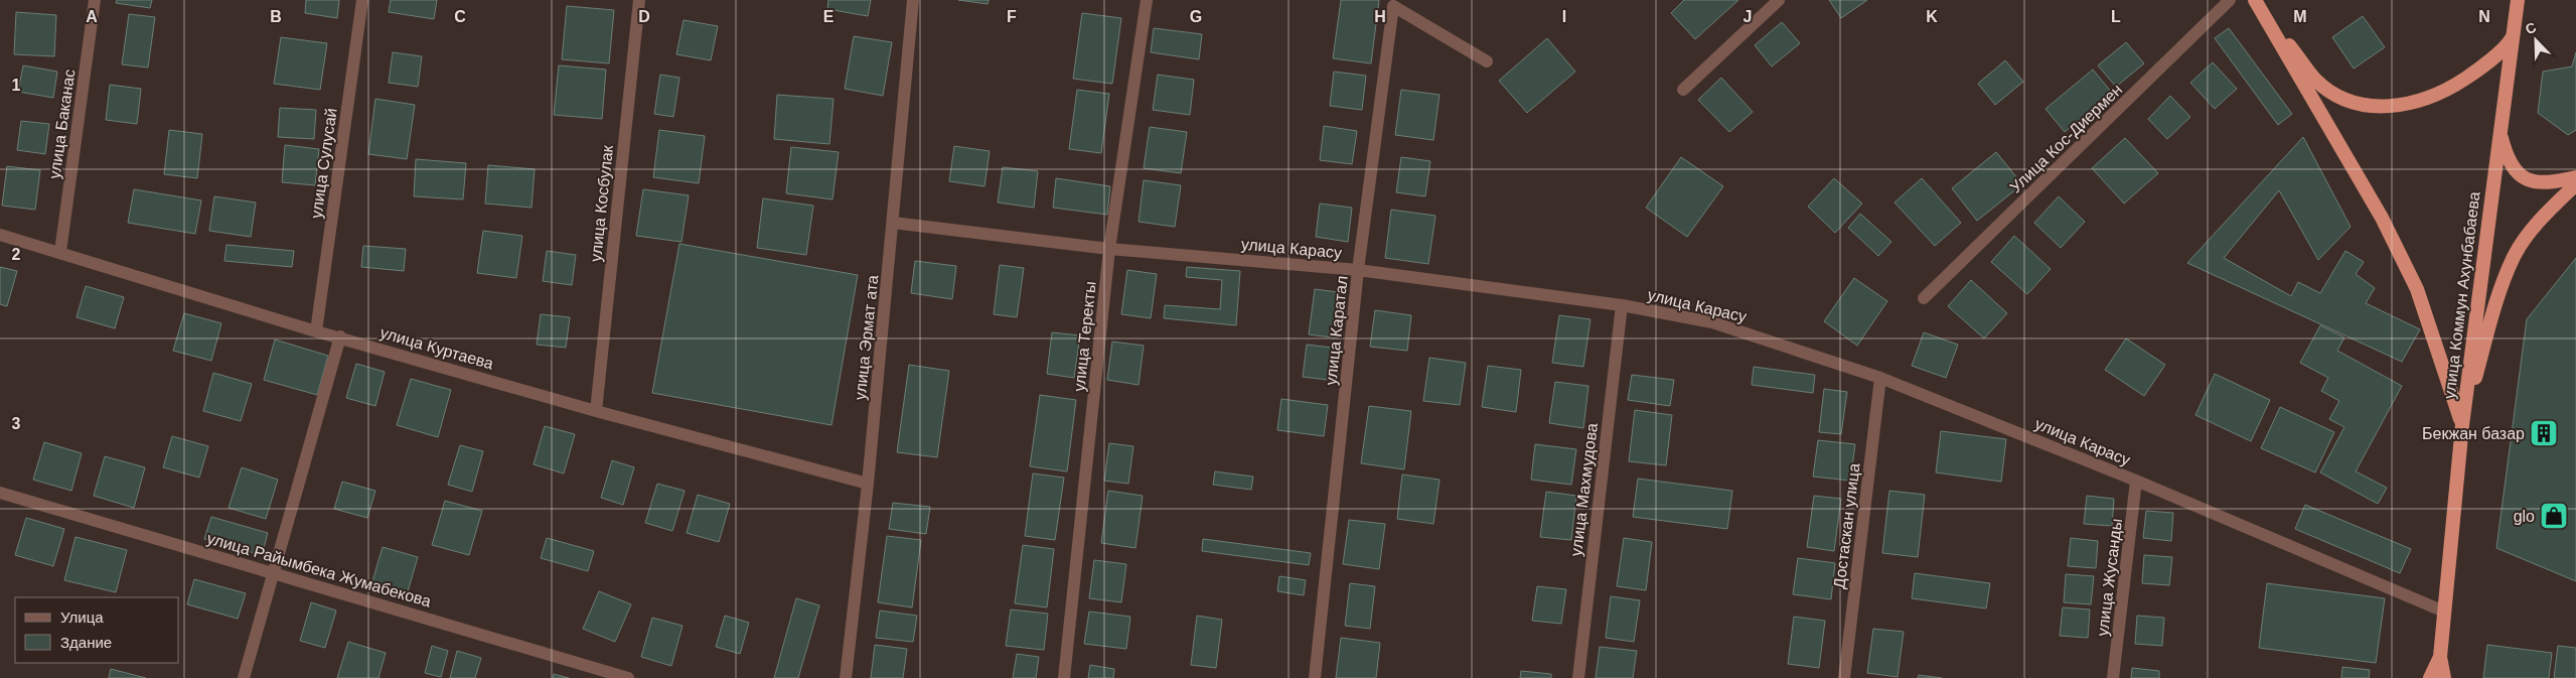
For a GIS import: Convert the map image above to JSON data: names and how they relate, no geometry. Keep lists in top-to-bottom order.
{
  "streets": {
    "highway": ["улица Коммун Ахунбабаева"],
    "street": [
      "улица Баканас",
      "Улица Кос-Диермен",
      "улица Сулусай",
      "улица Косбулак",
      "улица Карасу",
      "улица Каратал",
      "улица Теректы",
      "улица Эрмат ата",
      "улица Куртаева",
      "улица Махмудова",
      "Достаскан улица",
      "улица Райымбека Жумабекова",
      "улица Жусанды"
    ]
  },
  "crossings": [
    ["улица Баканас", "улица Куртаева"],
    ["улица Сулусай", "улица Куртаева"],
    ["улица Косбулак", "улица Куртаева"],
    ["улица Карасу", "улица Коммун Ахунбабаева"],
    ["улица Карасу", "улица Каратал"],
    ["улица Карасу", "улица Теректы"],
    ["улица Карасу", "улица Эрмат ата"],
    ["улица Карасу", "улица Махмудова"],
    ["улица Карасу", "Достаскан улица"],
    ["улица Карасу", "улица Жусанды"],
    ["улица Эрмат ата", "улица Куртаева"]
  ],
  "places": {
    "building": ["Бекжан базар"],
    "shop": ["glo"]
  },
  "legend": ["Улица", "Здание"],
  "north": "top left",
  "grid": {
    "columns": [
      "A",
      "B",
      "C",
      "D",
      "E",
      "F",
      "G",
      "H",
      "I",
      "J",
      "K",
      "L",
      "M",
      "N"
    ],
    "rows": ["1", "2", "3"]
  }
}
